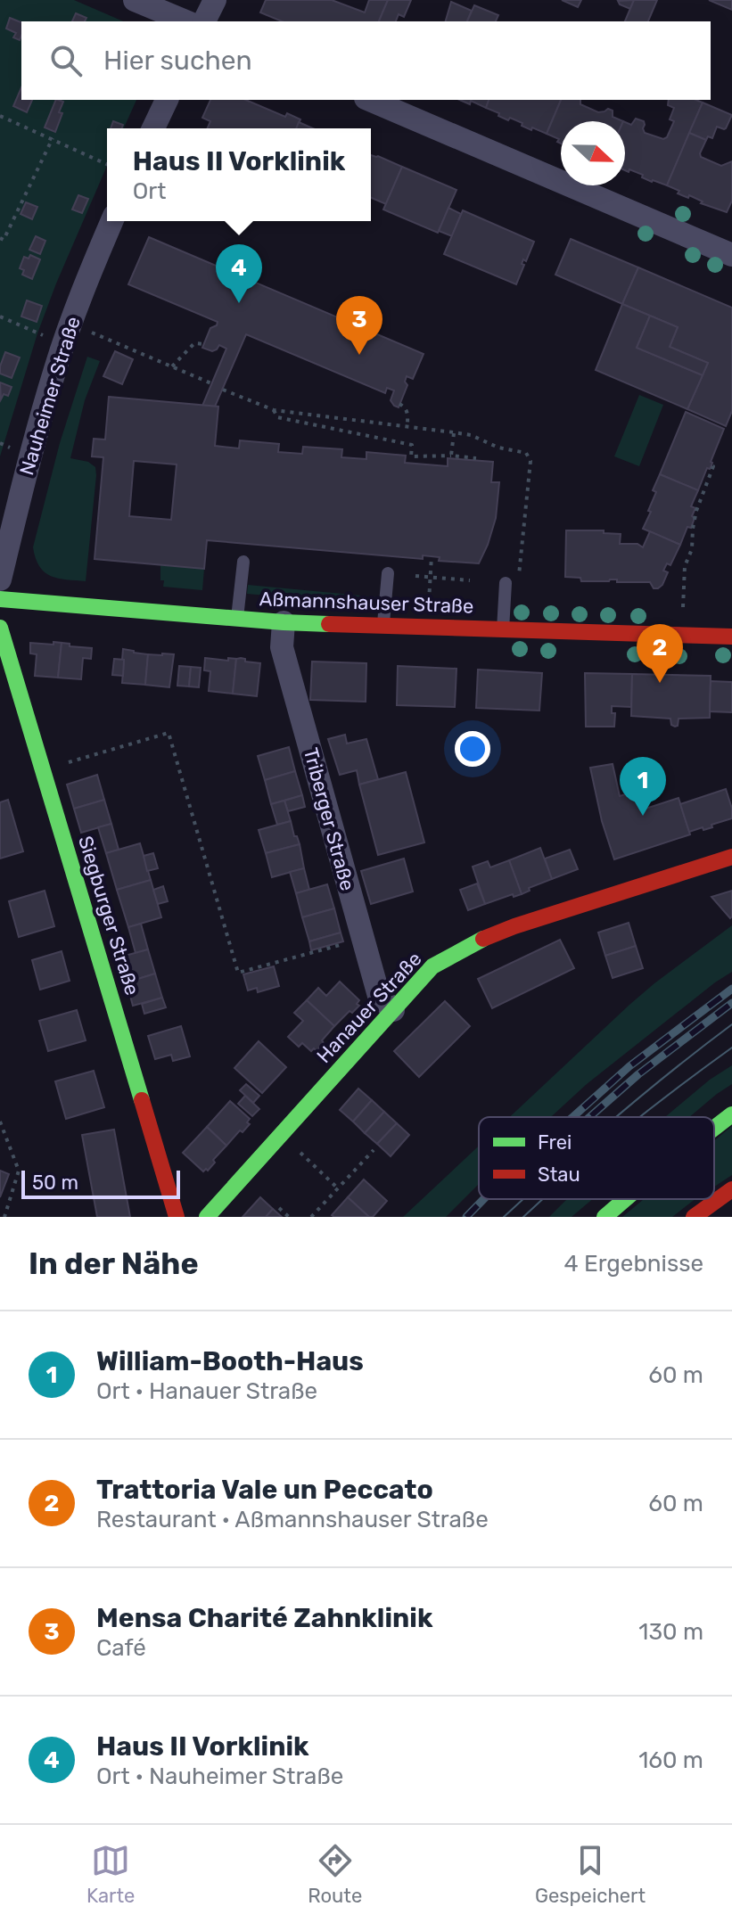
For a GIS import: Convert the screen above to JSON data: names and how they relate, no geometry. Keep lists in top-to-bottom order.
{
  "streets": {
    "main road": ["Aßmannshauser Straße", "Siegburger Straße", "Hanauer Straße"],
    "street": ["Nauheimer Straße", "Triberger Straße"]
  },
  "crossings": [
    ["Aßmannshauser Straße", "Triberger Straße"],
    ["Triberger Straße", "Hanauer Straße"]
  ],
  "legend": ["Frei", "Stau"],
  "scale_bar": "50 m",
  "north": "right",
  "page": {
    "search": "Hier suchen",
    "popup": ["Haus II Vorklinik", "Ort"],
    "pins": [
      "4",
      "3",
      "2",
      "1"
    ],
    "scale": "50 m",
    "heading": ["In der Nähe", "4 Ergebnisse"],
    "list": [
      {
        "mark": "1",
        "name": "William-Booth-Haus",
        "note": "Ort · Hanauer Straße",
        "value": "60 m"
      },
      {
        "mark": "2",
        "name": "Trattoria Vale un Peccato",
        "note": "Restaurant · Aßmannshauser Straße",
        "value": "60 m"
      },
      {
        "mark": "3",
        "name": "Mensa Charité Zahnklinik",
        "note": "Café",
        "value": "130 m"
      },
      {
        "mark": "4",
        "name": "Haus II Vorklinik",
        "note": "Ort · Nauheimer Straße",
        "value": "160 m"
      }
    ],
    "nav": ["Karte", "Route", "Gespeichert"]
  }
}
